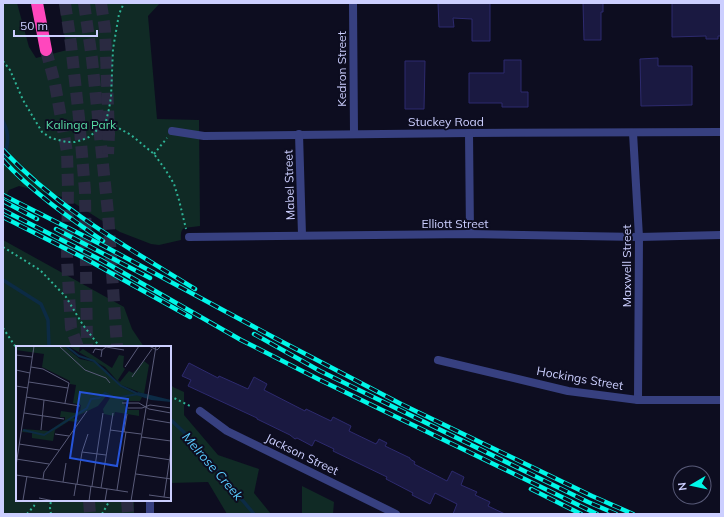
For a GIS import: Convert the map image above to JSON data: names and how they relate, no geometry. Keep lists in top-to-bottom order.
{
  "streets": {
    "street": [
      "Kedron Street",
      "Stuckey Road",
      "Mabel Street",
      "Elliott Street",
      "Maxwell Street",
      "Hockings Street",
      "Jackson Street"
    ]
  },
  "crossings": [
    ["Kedron Street", "Stuckey Road"],
    ["Stuckey Road", "Mabel Street"],
    ["Stuckey Road", "Maxwell Street"],
    ["Mabel Street", "Elliott Street"],
    ["Elliott Street", "Maxwell Street"],
    ["Maxwell Street", "Hockings Street"]
  ],
  "water": ["Melrose Creek"],
  "parks": ["Kalinga Park"],
  "scale_bar": "50 m",
  "north": "left"
}
